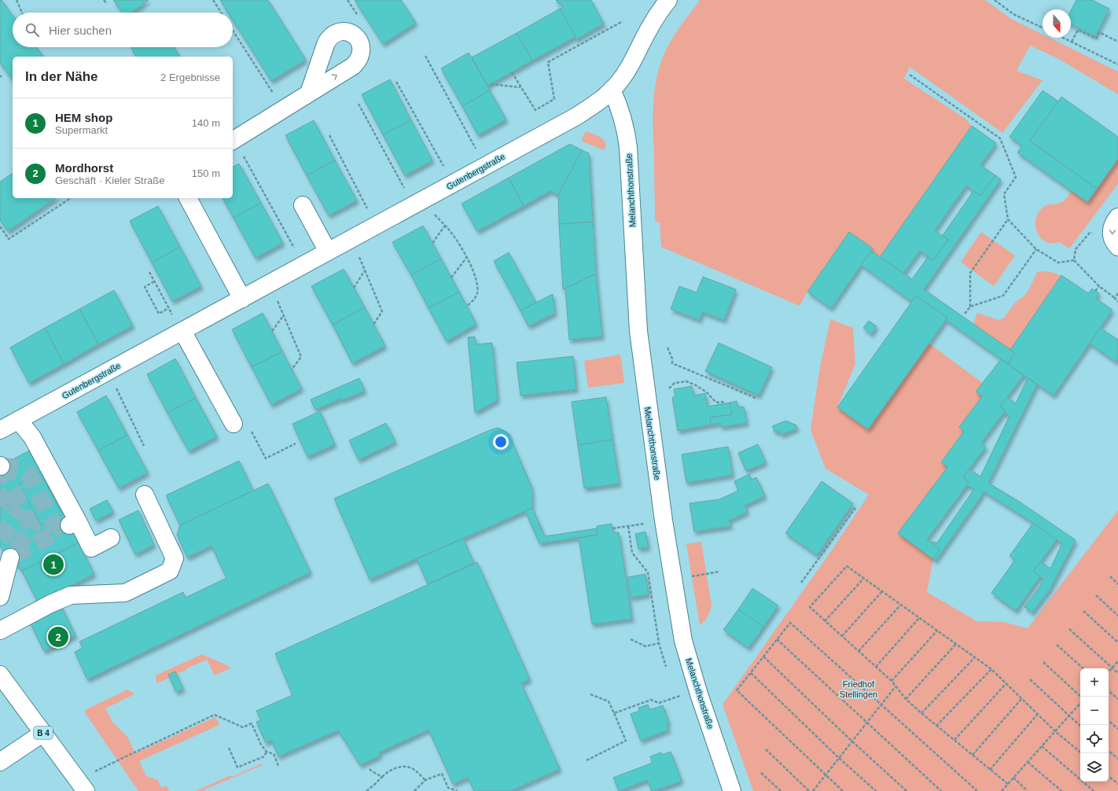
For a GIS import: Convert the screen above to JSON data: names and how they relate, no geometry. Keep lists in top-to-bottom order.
{
  "streets": {
    "street": ["Gutenbergstraße", "Melanchthonstraße", "B 4"]
  },
  "crossings": [
    ["Gutenbergstraße", "Melanchthonstraße"]
  ],
  "parks": ["Friedhof Stellingen"],
  "north": "bottom",
  "page": {
    "search": "Hier suchen",
    "heading": ["In der Nähe", "2 Ergebnisse"],
    "list": [
      {
        "mark": "1",
        "name": "HEM shop",
        "note": "Supermarkt",
        "value": "140 m"
      },
      {
        "mark": "2",
        "name": "Mordhorst",
        "note": "Geschäft · Kieler Straße",
        "value": "150 m"
      }
    ],
    "pins": ["1", "2"],
    "map_buttons": ["+", "−"]
  }
}
